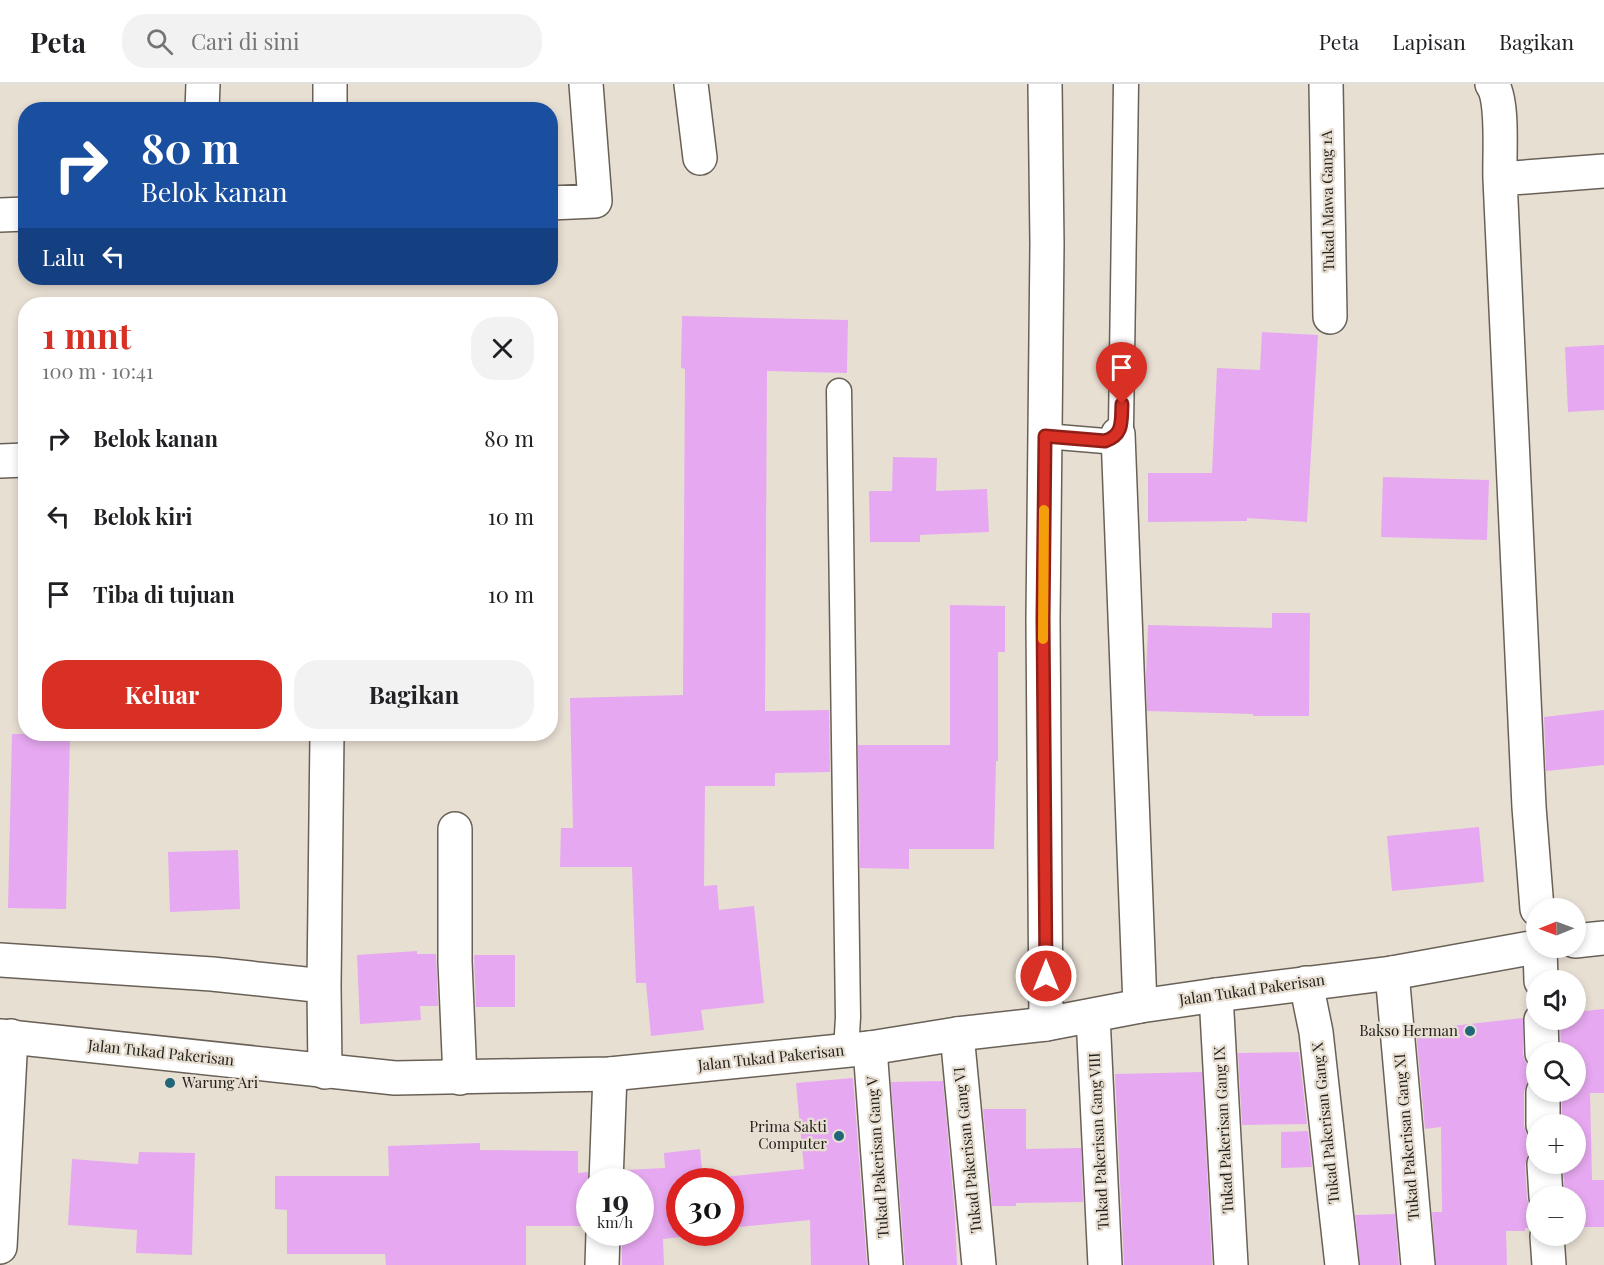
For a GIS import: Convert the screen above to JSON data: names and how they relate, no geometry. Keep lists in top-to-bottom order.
{
  "streets": {
    "street": [
      "Tukad Mawa Gang 1A",
      "Jalan Tukad Pakerisan",
      "Tukad Pakerisan Gang X",
      "Tukad Pakerisan Gang IX",
      "Tukad Pakerisan Gang XI",
      "Tukad Pakerisan Gang VIII",
      "Tukad Pakerisan Gang VI",
      "Tukad Pakerisan Gang V"
    ]
  },
  "crossings": [
    ["Jalan Tukad Pakerisan", "Tukad Pakerisan Gang X"],
    ["Jalan Tukad Pakerisan", "Tukad Pakerisan Gang IX"],
    ["Jalan Tukad Pakerisan", "Tukad Pakerisan Gang XI"],
    ["Jalan Tukad Pakerisan", "Tukad Pakerisan Gang VIII"],
    ["Jalan Tukad Pakerisan", "Tukad Pakerisan Gang VI"],
    ["Jalan Tukad Pakerisan", "Tukad Pakerisan Gang V"]
  ],
  "places": ["Bakso Herman", "Warung Ari", "Prima Sakti Computer"],
  "north": "left",
  "page": {
    "header": "Peta",
    "search": "Cari di sini",
    "nav": ["Peta", "Lapisan", "Bagikan"],
    "turn": ["80 m", "Belok kanan"],
    "then": "Lalu",
    "heading": ["1 mnt", "100 m · 10:41"],
    "list": [
      {
        "name": "Belok kanan",
        "value": "80 m"
      },
      {
        "name": "Belok kiri",
        "value": "10 m"
      },
      {
        "name": "Tiba di tujuan",
        "value": "10 m"
      }
    ],
    "buttons": ["Keluar", "Bagikan"],
    "map_buttons": ["+", "−"],
    "speed": "19 km/h",
    "limit": "30"
  }
}
